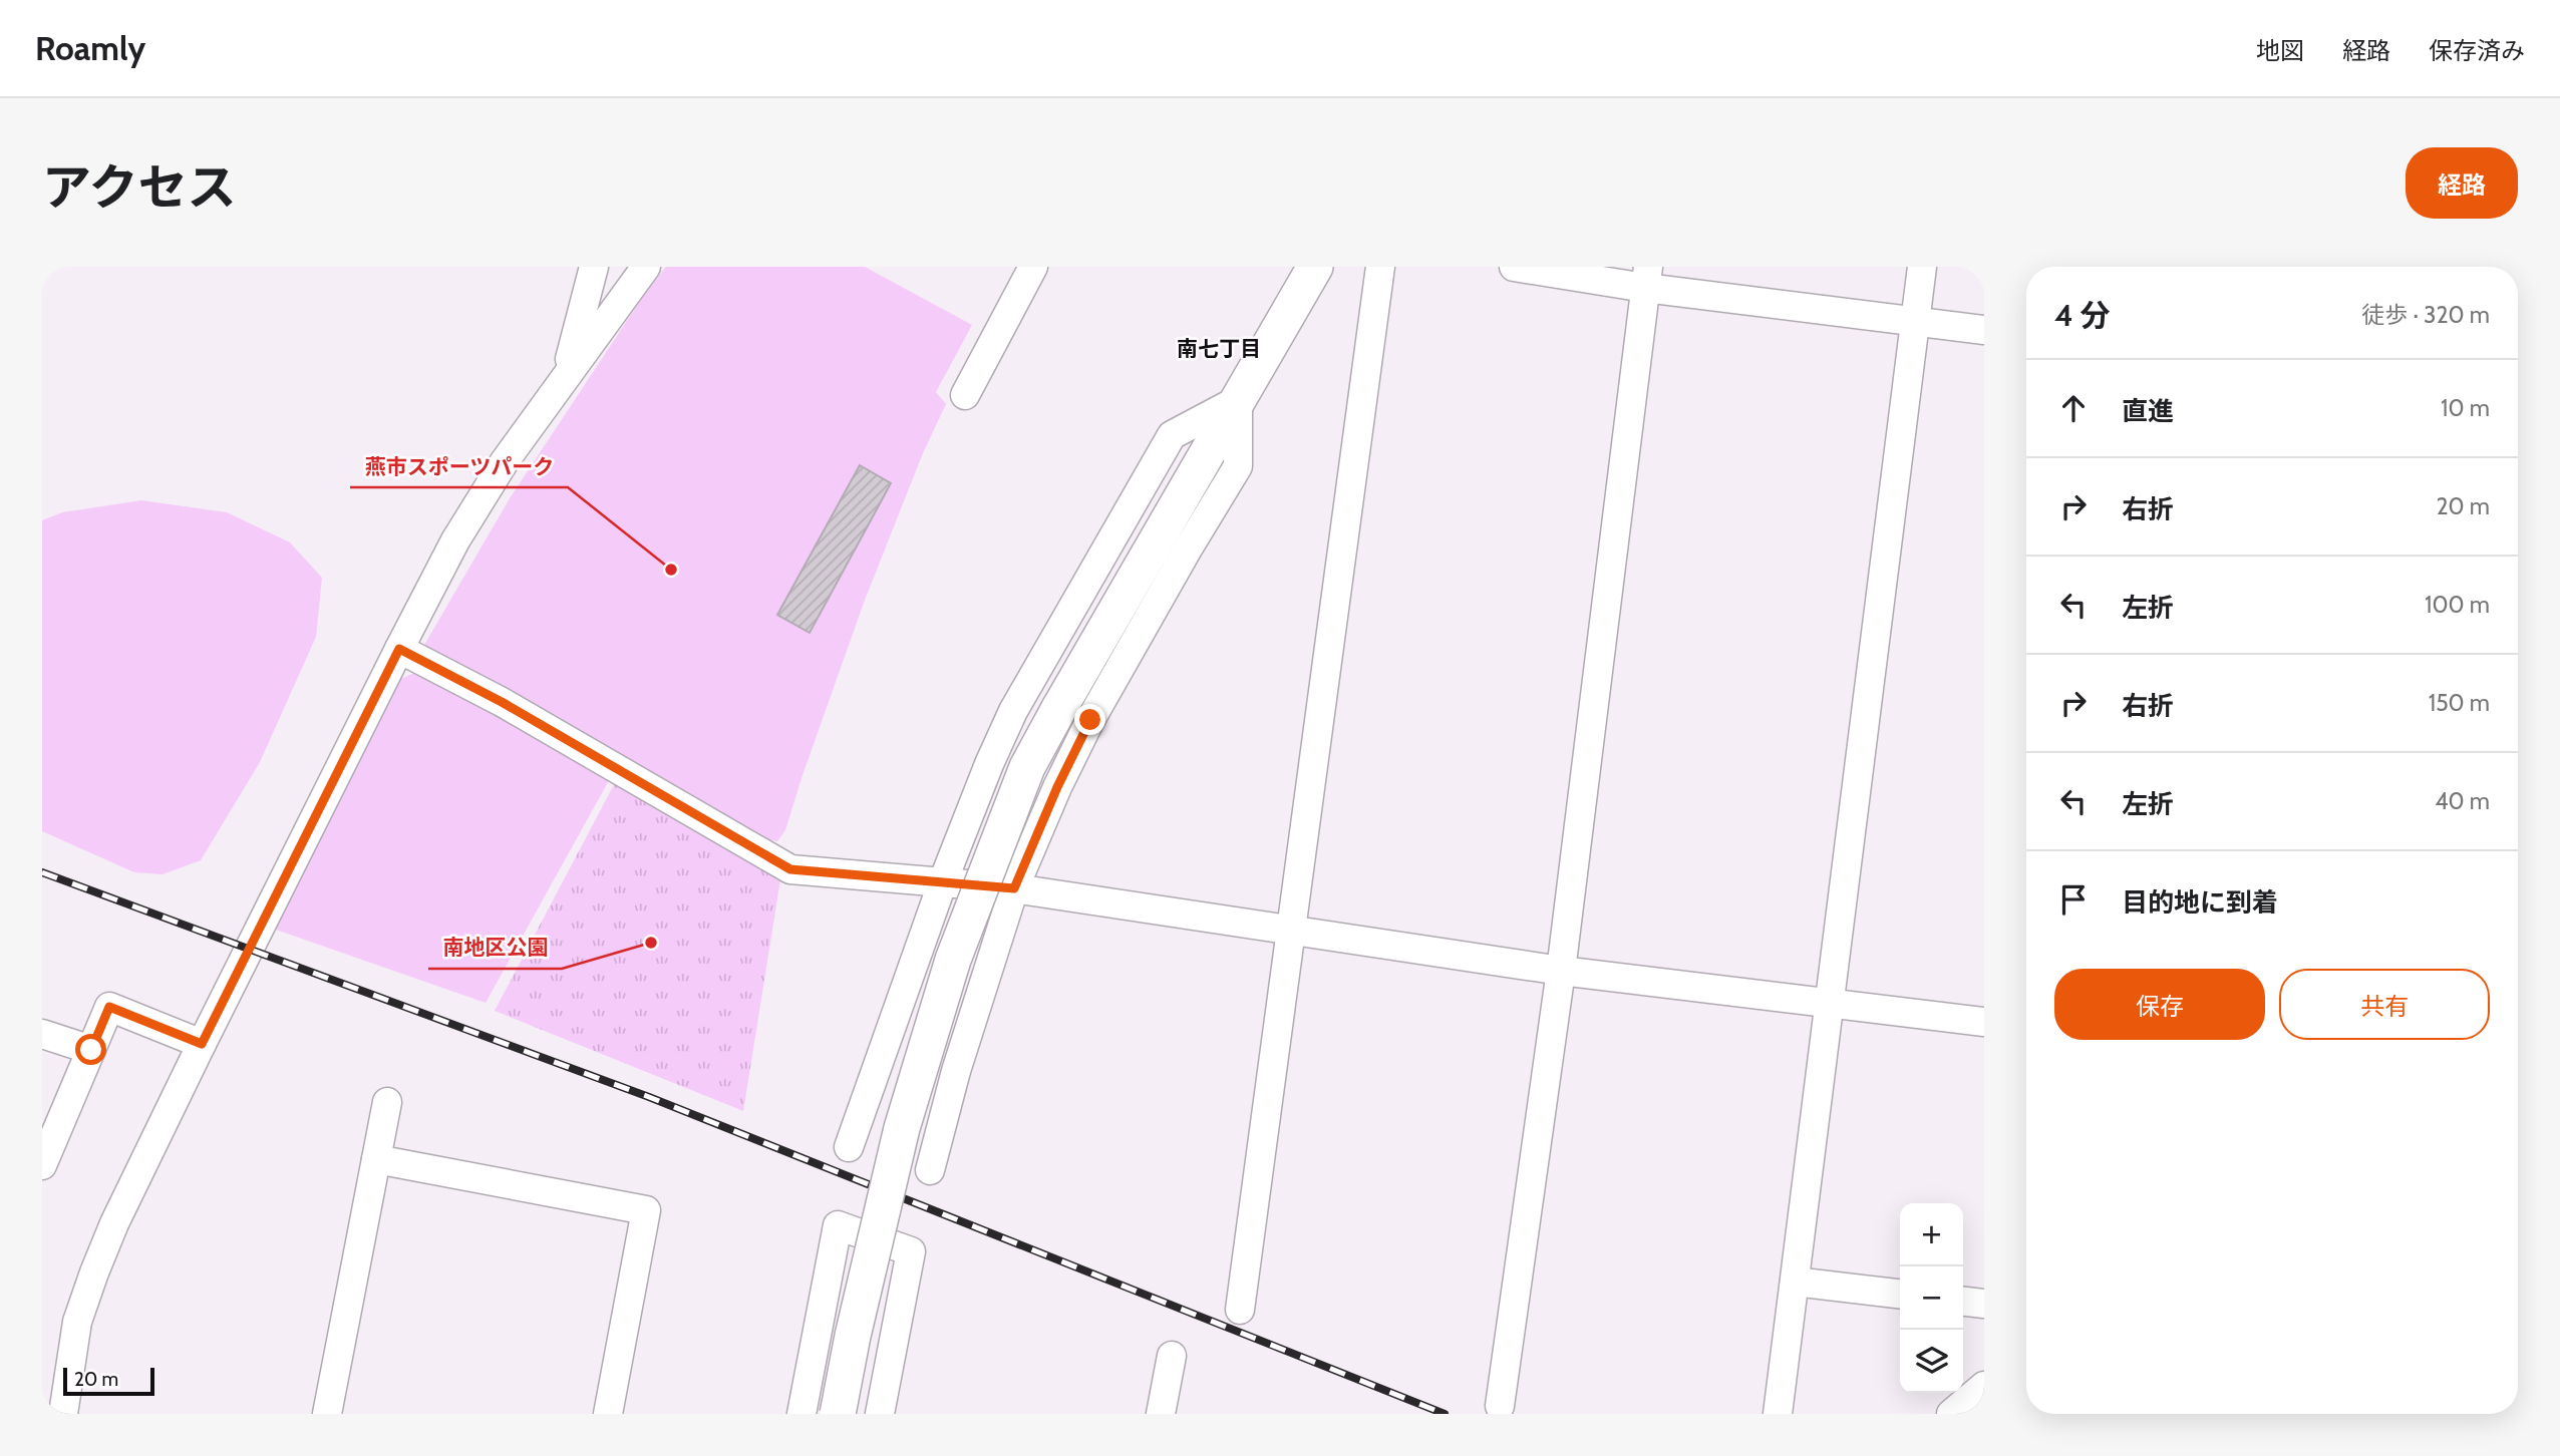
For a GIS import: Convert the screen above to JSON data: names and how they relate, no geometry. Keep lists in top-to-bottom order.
{
  "districts": ["南七丁目"],
  "places": ["燕市スポーツパーク", "南地区公園"],
  "scale_bar": "20 m",
  "page": {
    "header": "Roamly",
    "nav": ["地図", "経路", "保存済み"],
    "title": "アクセス",
    "buttons": [
      "経路",
      ["保存", "共有"]
    ],
    "heading": ["4 分", "徒歩 · 320 m"],
    "list": [
      ["直進", "10 m"],
      ["右折", "20 m"],
      ["左折", "100 m"],
      ["右折", "150 m"],
      ["左折", "40 m"],
      "目的地に到着"
    ],
    "map_buttons": ["+", "−"],
    "scale": "20 m"
  }
}
